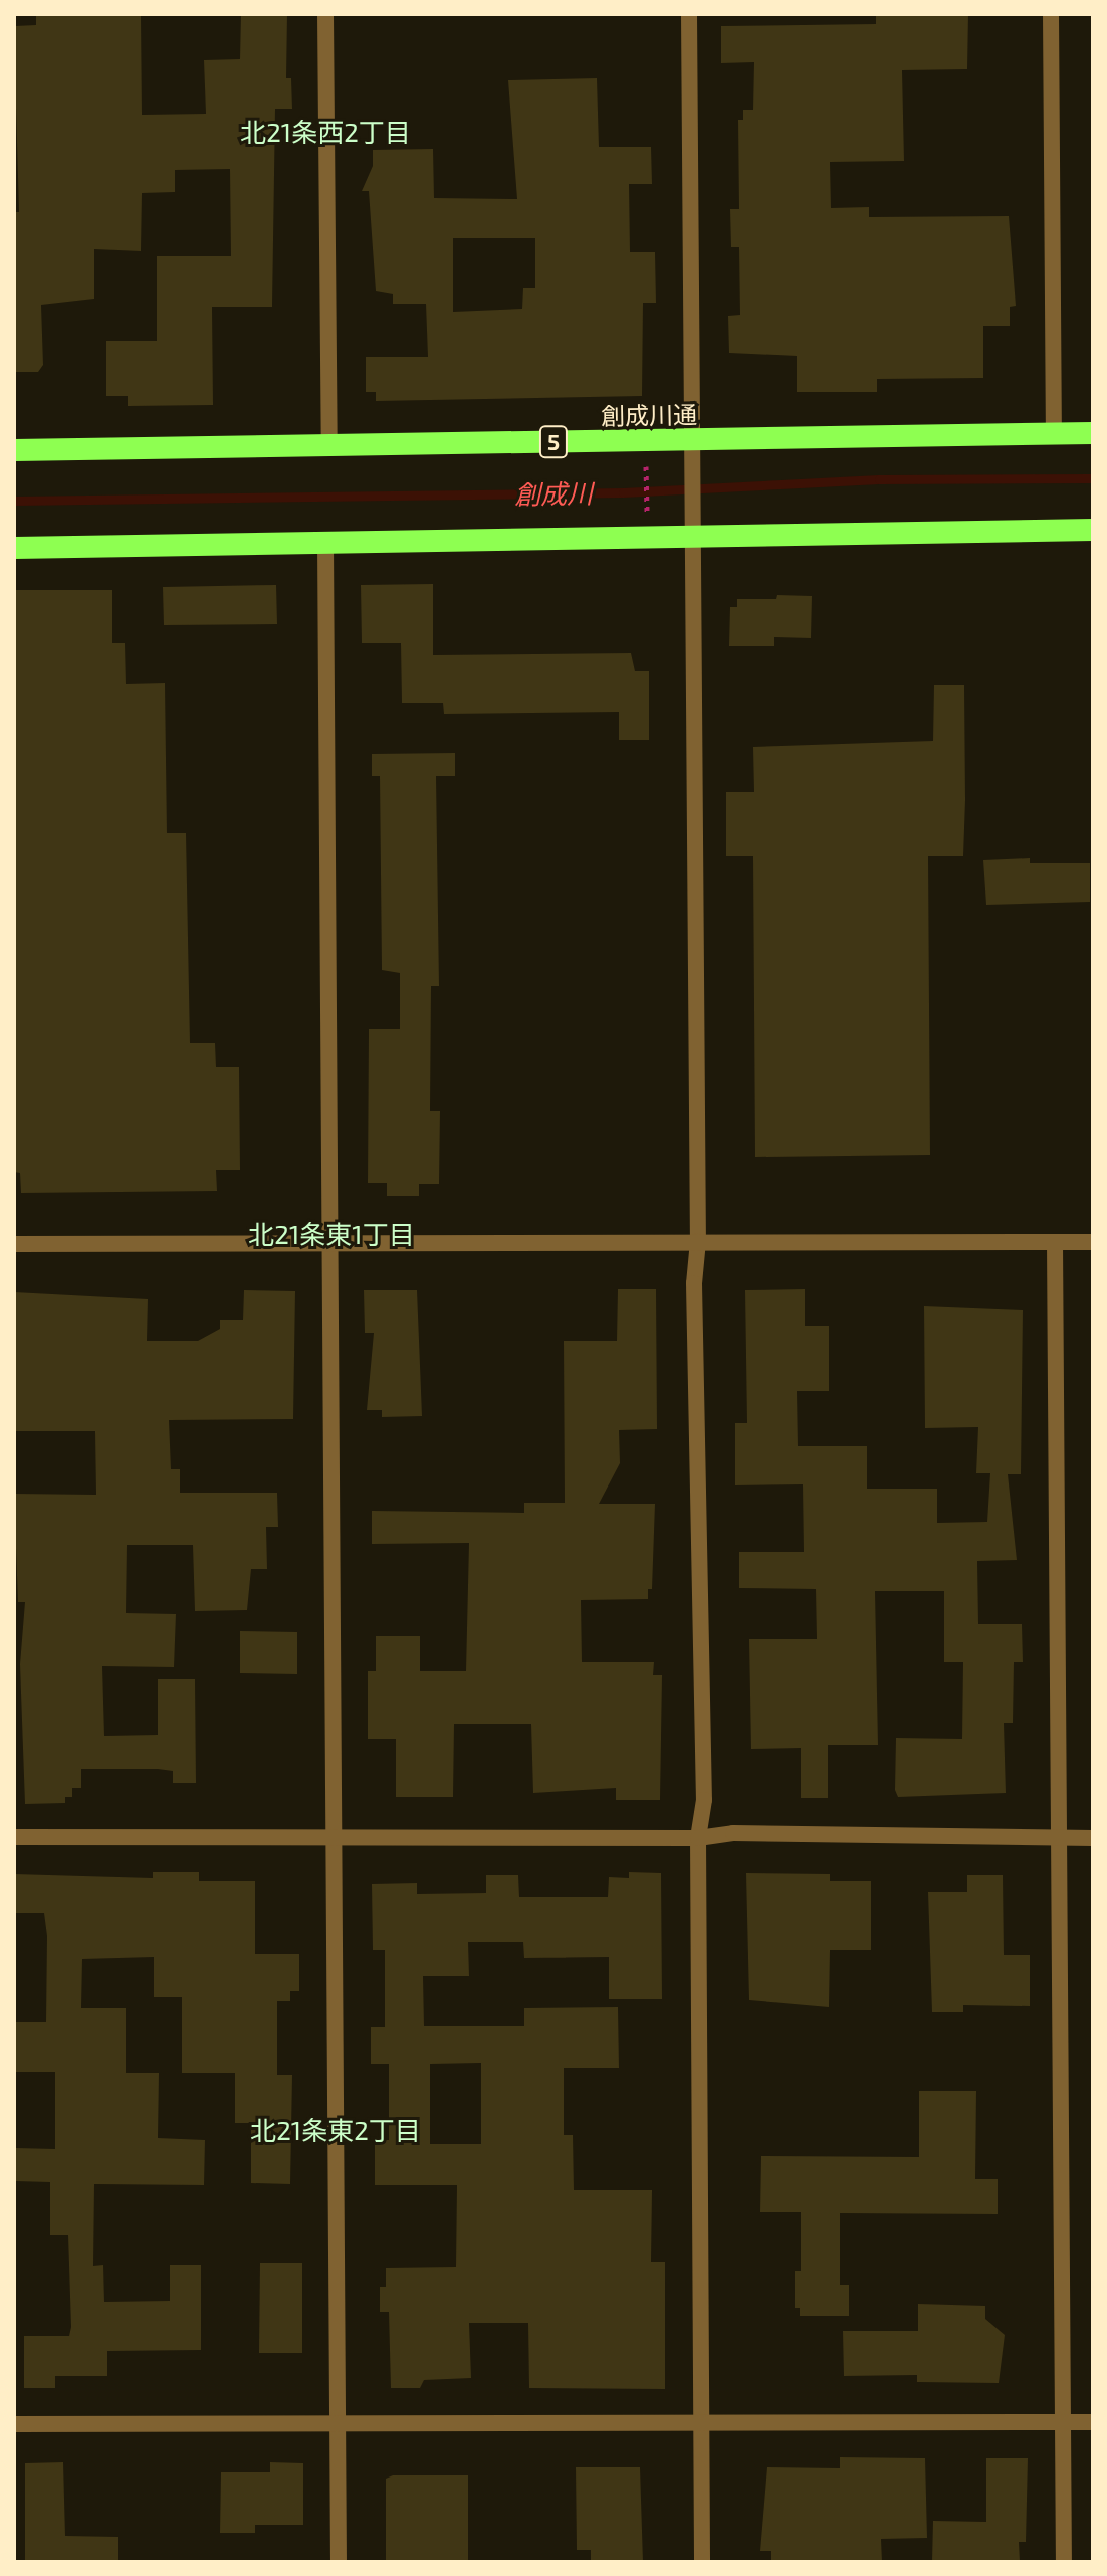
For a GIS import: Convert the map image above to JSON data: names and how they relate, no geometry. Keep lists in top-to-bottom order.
{
  "streets": {
    "highway": ["創成川通", "5"]
  },
  "districts": ["北21条西2丁目", "北21条東1丁目", "北21条東2丁目"],
  "water": ["創成川"]
}
